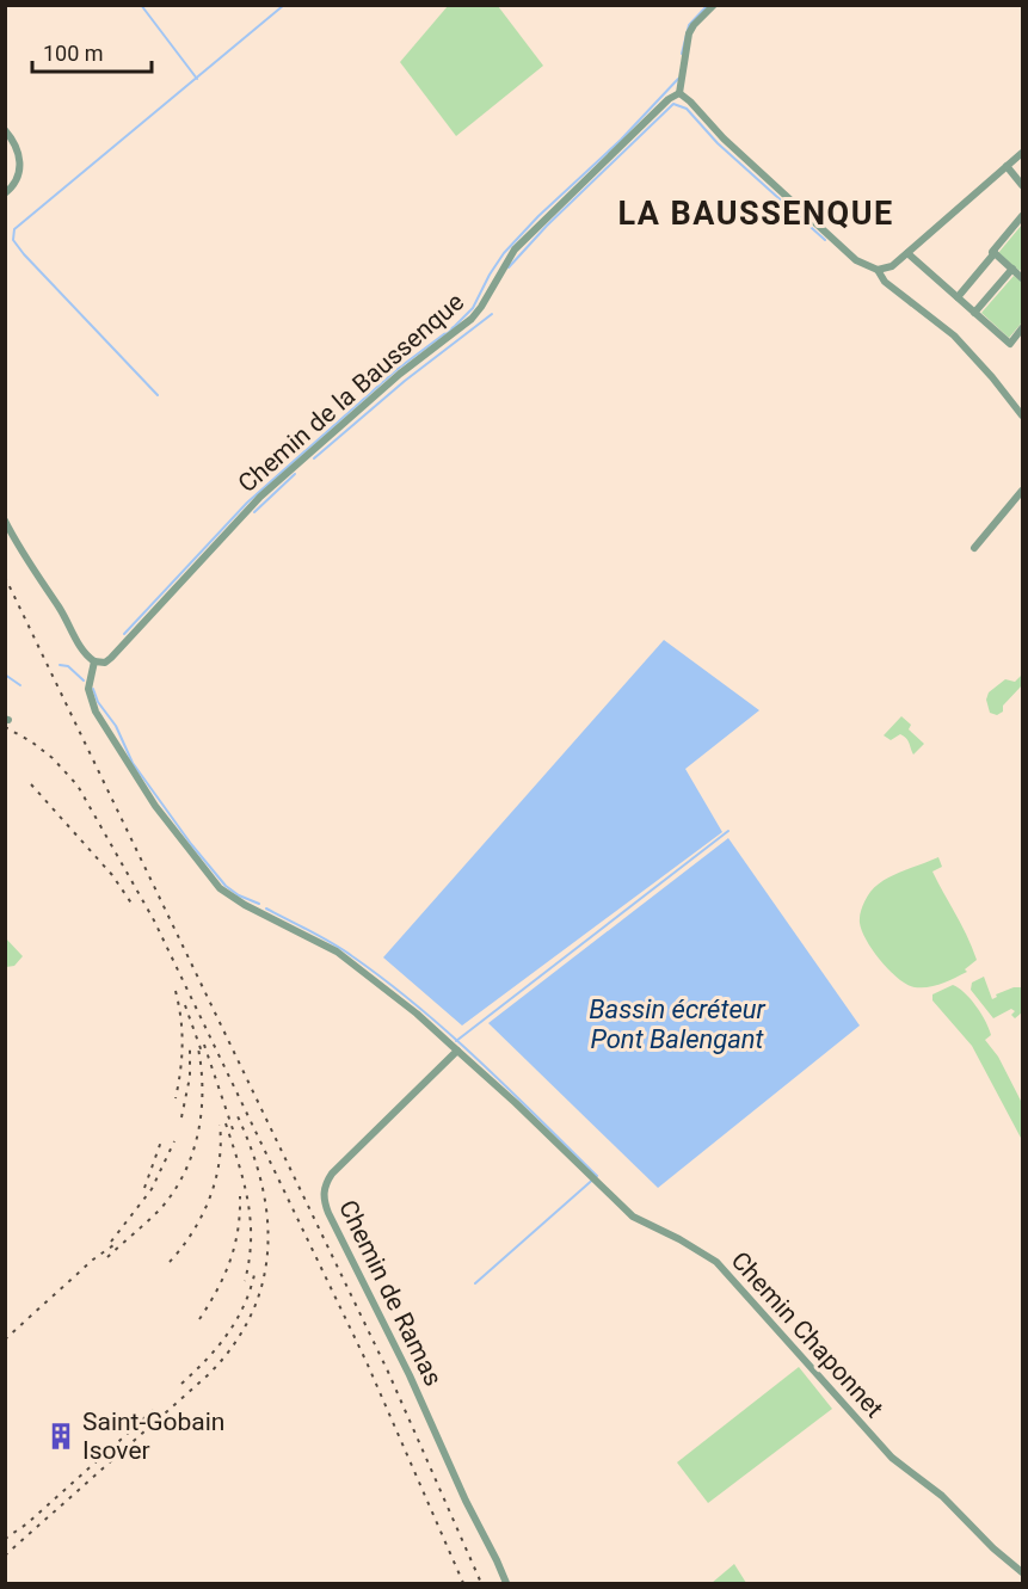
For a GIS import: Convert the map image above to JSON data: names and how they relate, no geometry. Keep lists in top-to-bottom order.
{
  "streets": {
    "street": ["Chemin de la Baussenque", "Chemin de Ramas", "Chemin Chaponnet"]
  },
  "crossings": [
    ["Chemin de Ramas", "Chemin Chaponnet"]
  ],
  "districts": ["LA BAUSSENQUE"],
  "water": ["Bassin écréteur Pont Balengant"],
  "places": {
    "building": ["Saint-Gobain Isover"]
  },
  "scale_bar": "100 m"
}
